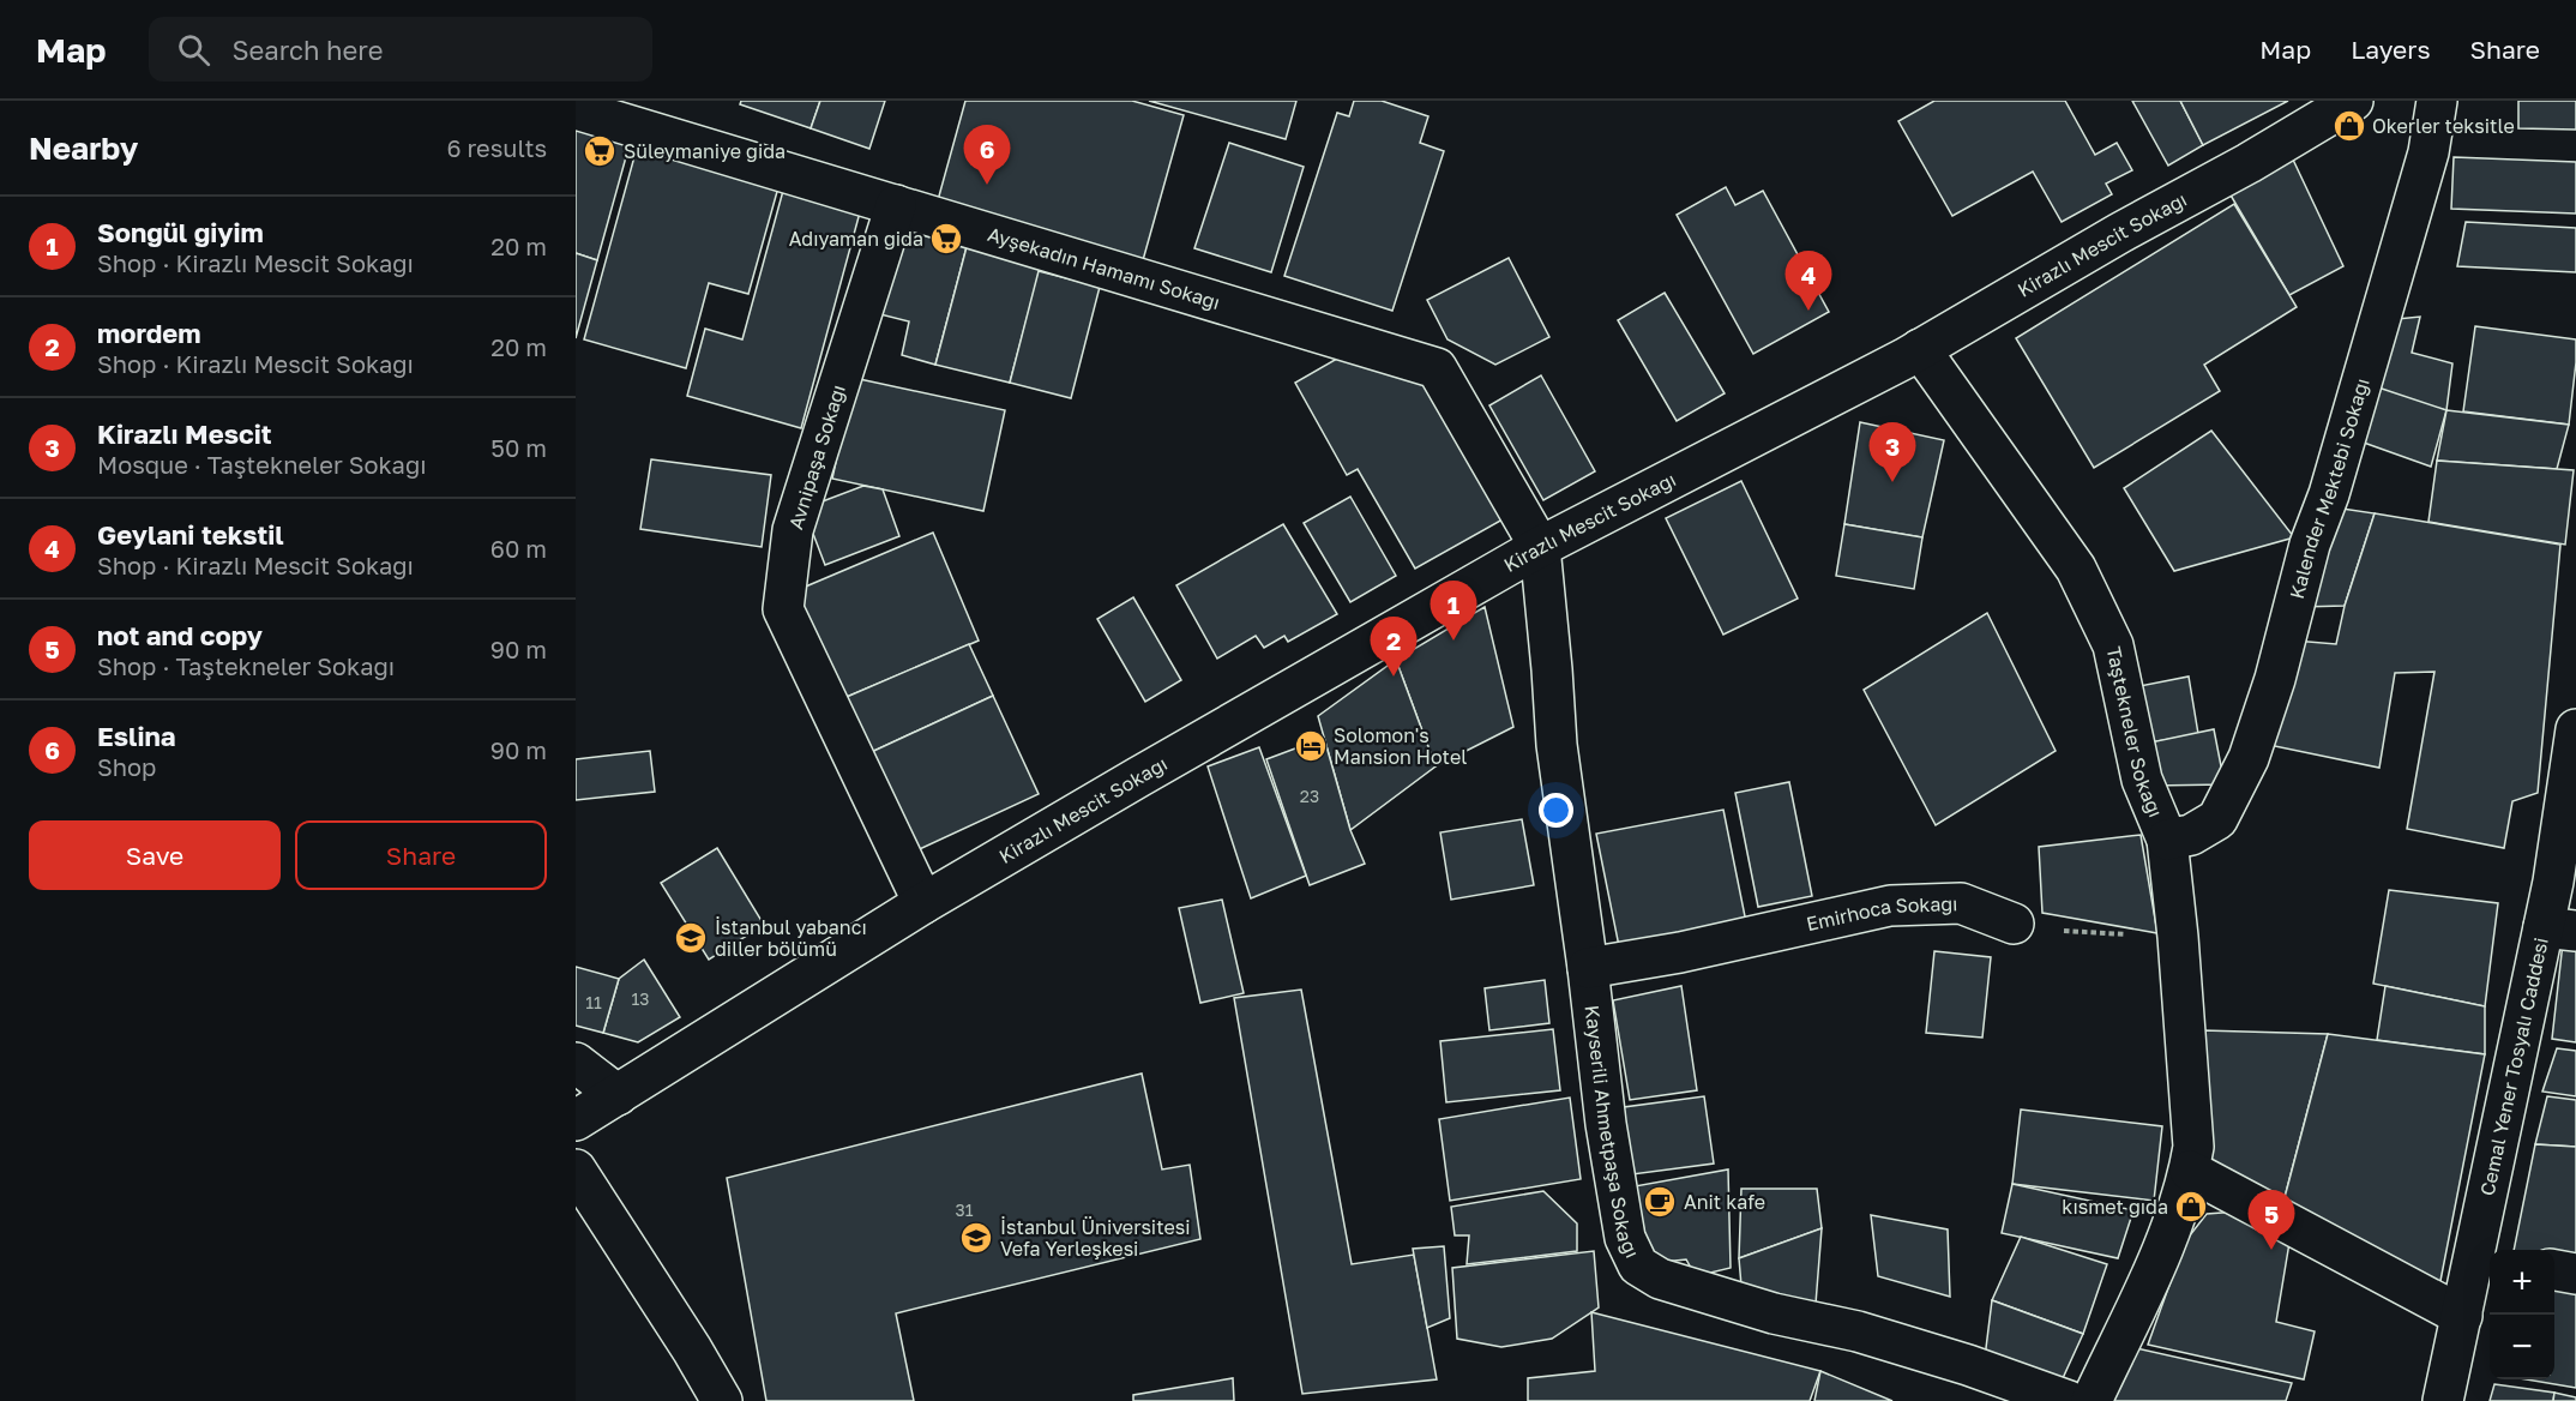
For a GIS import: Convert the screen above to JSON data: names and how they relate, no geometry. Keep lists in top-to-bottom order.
{
  "streets": {
    "street": [
      "Kirazlı Mescit Sokağı",
      "Ayşekadın Hamamı Sokağı",
      "Avnipaşa Sokağı",
      "Kalender Mektebi Sokağı",
      "Taştekneler Sokağı",
      "Emirhoca Sokağı",
      "Cemal Yener Tosyalı Caddesi",
      "Kayserili Ahmetpaşa Sokağı"
    ]
  },
  "crossings": [
    ["Kirazlı Mescit Sokağı", "Ayşekadın Hamamı Sokağı"],
    ["Kirazlı Mescit Sokağı", "Avnipaşa Sokağı"],
    ["Kirazlı Mescit Sokağı", "Taştekneler Sokağı"],
    ["Kirazlı Mescit Sokağı", "Kayserili Ahmetpaşa Sokağı"],
    ["Ayşekadın Hamamı Sokağı", "Avnipaşa Sokağı"],
    ["Ayşekadın Hamamı Sokağı", "Kayserili Ahmetpaşa Sokağı"],
    ["Kalender Mektebi Sokağı", "Taştekneler Sokağı"],
    ["Emirhoca Sokağı", "Kayserili Ahmetpaşa Sokağı"]
  ],
  "places": {
    "shop": ["Okerler teksitle", "kısmet gıda"],
    "supermarket": ["Süleymaniye gida", "Adıyaman gida"],
    "hotel": ["Solomon's Mansion Hotel"],
    "school or university": ["İstanbul yabancı diller bölümü", "İstanbul Üniversitesi Vefa Yerleşkesi"],
    "cafe": ["Anit kafe"]
  },
  "house_numbers": [
    "23",
    "13",
    "11",
    "31"
  ],
  "page": {
    "header": "Map",
    "search": "Search here",
    "nav": ["Map", "Layers", "Share"],
    "heading": ["Nearby", "6 results"],
    "pins": [
      "6",
      "4",
      "3",
      "1",
      "2",
      "5"
    ],
    "list": [
      {
        "mark": "1",
        "name": "Songül giyim",
        "note": "Shop · Kirazlı Mescit Sokağı",
        "value": "20 m"
      },
      {
        "mark": "2",
        "name": "mordem",
        "note": "Shop · Kirazlı Mescit Sokağı",
        "value": "20 m"
      },
      {
        "mark": "3",
        "name": "Kirazlı Mescit",
        "note": "Mosque · Taştekneler Sokağı",
        "value": "50 m"
      },
      {
        "mark": "4",
        "name": "Geylani tekstil",
        "note": "Shop · Kirazlı Mescit Sokağı",
        "value": "60 m"
      },
      {
        "mark": "5",
        "name": "not and copy",
        "note": "Shop · Taştekneler Sokağı",
        "value": "90 m"
      },
      {
        "mark": "6",
        "name": "Eslina",
        "note": "Shop",
        "value": "90 m"
      }
    ],
    "buttons": ["Save", "Share"],
    "map_buttons": ["+", "−"]
  }
}
